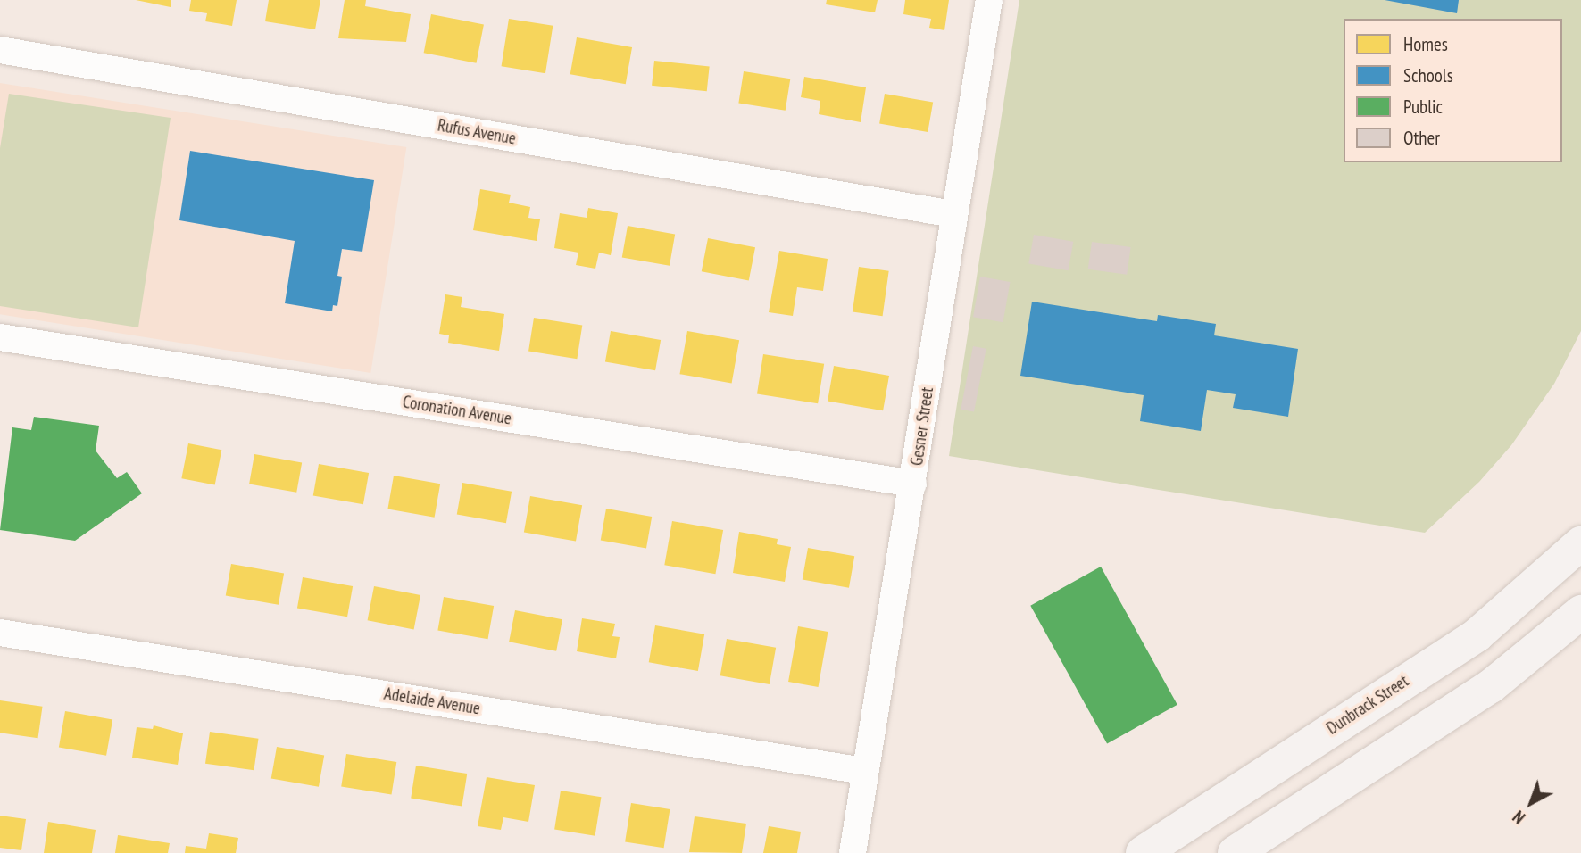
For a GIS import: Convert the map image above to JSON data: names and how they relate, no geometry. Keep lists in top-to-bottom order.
{
  "streets": {
    "main road": ["Dunbrack Street"],
    "street": [
      "Rufus Avenue",
      "Coronation Avenue",
      "Gesner Street",
      "Adelaide Avenue"
    ]
  },
  "crossings": [
    ["Rufus Avenue", "Gesner Street"],
    ["Coronation Avenue", "Gesner Street"],
    ["Gesner Street", "Adelaide Avenue"]
  ],
  "legend": [
    "Homes",
    "Schools",
    "Public",
    "Other"
  ],
  "north": "bottom left"
}
